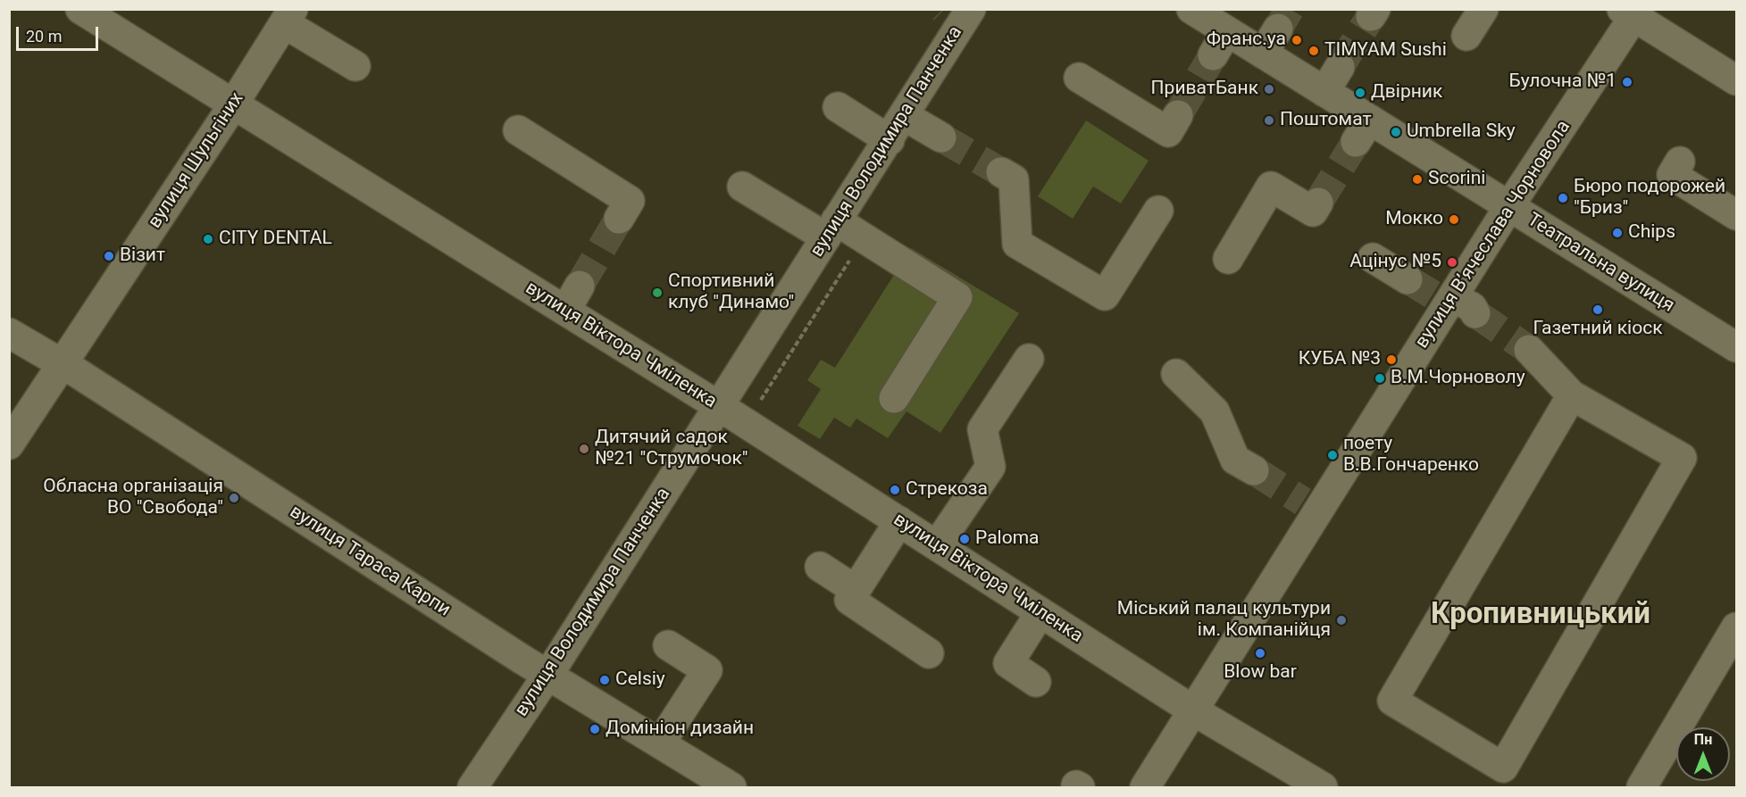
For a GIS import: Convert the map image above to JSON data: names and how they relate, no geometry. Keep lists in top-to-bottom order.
{
  "streets": {
    "street": [
      "вулиця Володимира Панченка",
      "вулиця Шульгіних",
      "вулиця Вʼячеслава Чорновола",
      "Театральна вулиця",
      "вулиця Віктора Чміленка",
      "вулиця Тараса Карпи"
    ]
  },
  "crossings": [
    ["вулиця Володимира Панченка", "вулиця Віктора Чміленка"],
    ["вулиця Володимира Панченка", "вулиця Тараса Карпи"],
    ["вулиця Шульгіних", "вулиця Віктора Чміленка"],
    ["вулиця Шульгіних", "вулиця Тараса Карпи"],
    ["вулиця Вʼячеслава Чорновола", "Театральна вулиця"],
    ["вулиця Вʼячеслава Чорновола", "вулиця Віктора Чміленка"]
  ],
  "districts": ["Кропивницький"],
  "places": [
    "Франс.уа",
    "TIMYAM Sushi",
    "Булочна №1",
    "ПриватБанк",
    "Двірник",
    "Поштомат",
    "Umbrella Sky",
    "Scorini",
    "Бюро подорожей \"Бриз\"",
    "Мокко",
    "Chips",
    "CITY DENTAL",
    "Візит",
    "Ацінус №5",
    "Спортивний клуб \"Динамо\"",
    "Газетний кіоск",
    "КУБА №3",
    "В.М.Чорноволу",
    "Дитячий садок №21 \"Струмочок\"",
    "поету В.В.Гончаренко",
    "Стрекоза",
    "Обласна організація ВО \"Свобода\"",
    "Paloma",
    "Міський палац культури ім. Компанійця",
    "Blow bar",
    "Celsiy",
    "Домініон дизайн"
  ],
  "scale_bar": "20 m",
  "north": "top"
}
